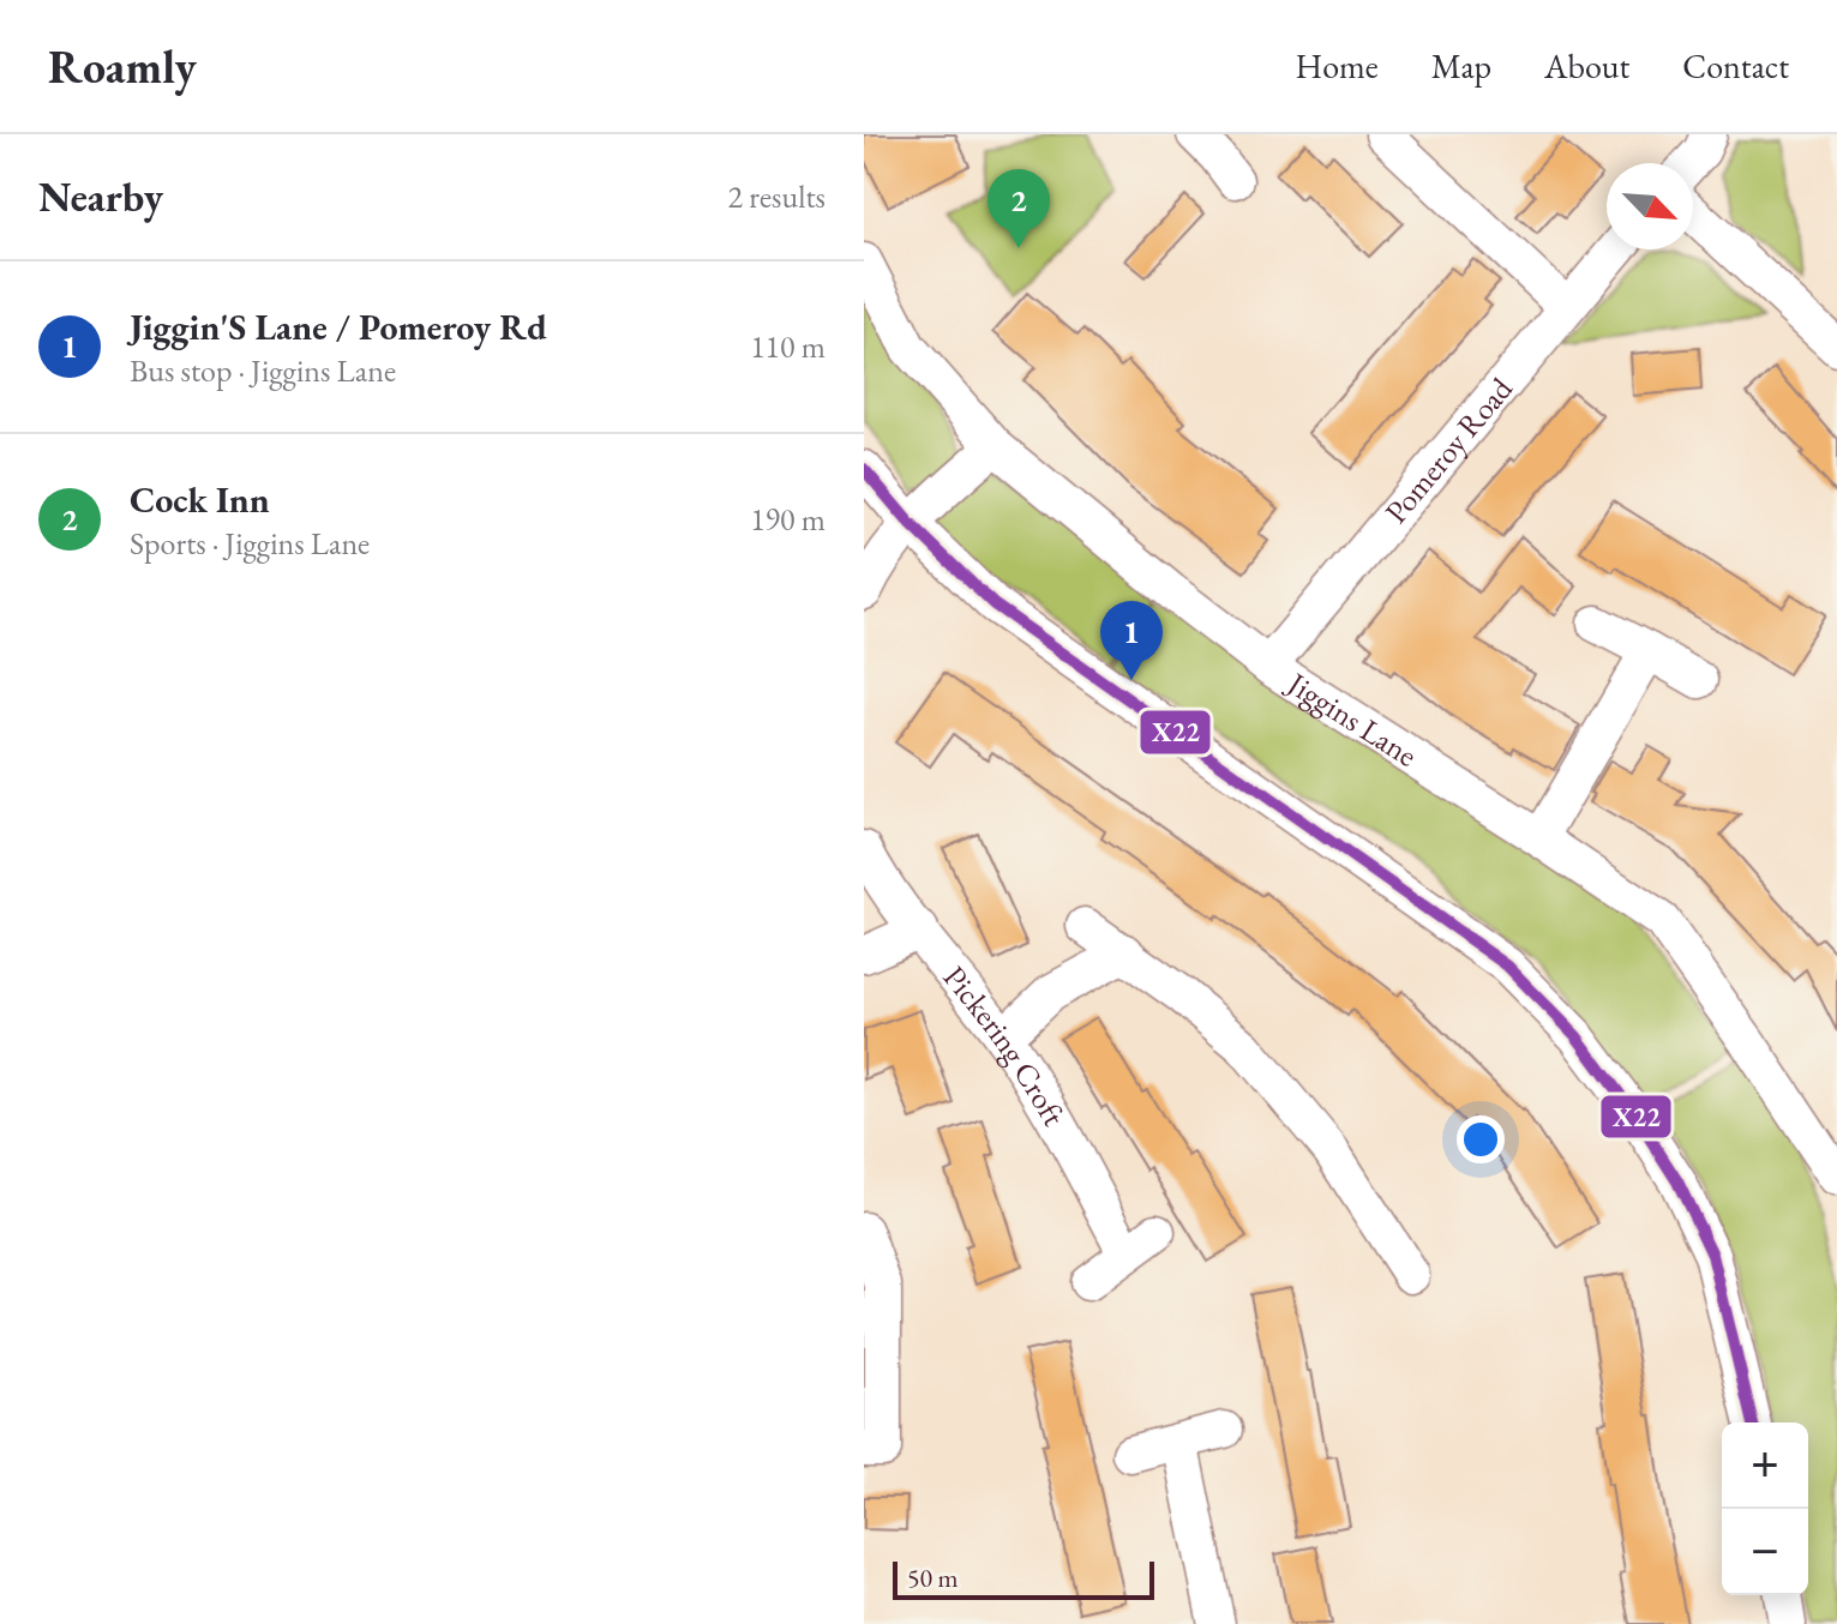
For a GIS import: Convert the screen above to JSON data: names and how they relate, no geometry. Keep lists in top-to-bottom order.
{
  "streets": {
    "street": ["Pomeroy Road", "Jiggins Lane", "Pickering Croft"]
  },
  "crossings": [
    ["Pomeroy Road", "Jiggins Lane"]
  ],
  "lines": ["transit line X22"],
  "scale_bar": "50 m",
  "north": "bottom right",
  "page": {
    "header": "Roamly",
    "nav": [
      "Home",
      "Map",
      "About",
      "Contact"
    ],
    "heading": ["Nearby", "2 results"],
    "pins": ["2", "1"],
    "list": [
      {
        "mark": "1",
        "name": "Jiggin'S Lane / Pomeroy Rd",
        "note": "Bus stop · Jiggins Lane",
        "value": "110 m"
      },
      {
        "mark": "2",
        "name": "Cock Inn",
        "note": "Sports · Jiggins Lane",
        "value": "190 m"
      }
    ],
    "map_buttons": ["+", "−"],
    "scale": "50 m"
  }
}
